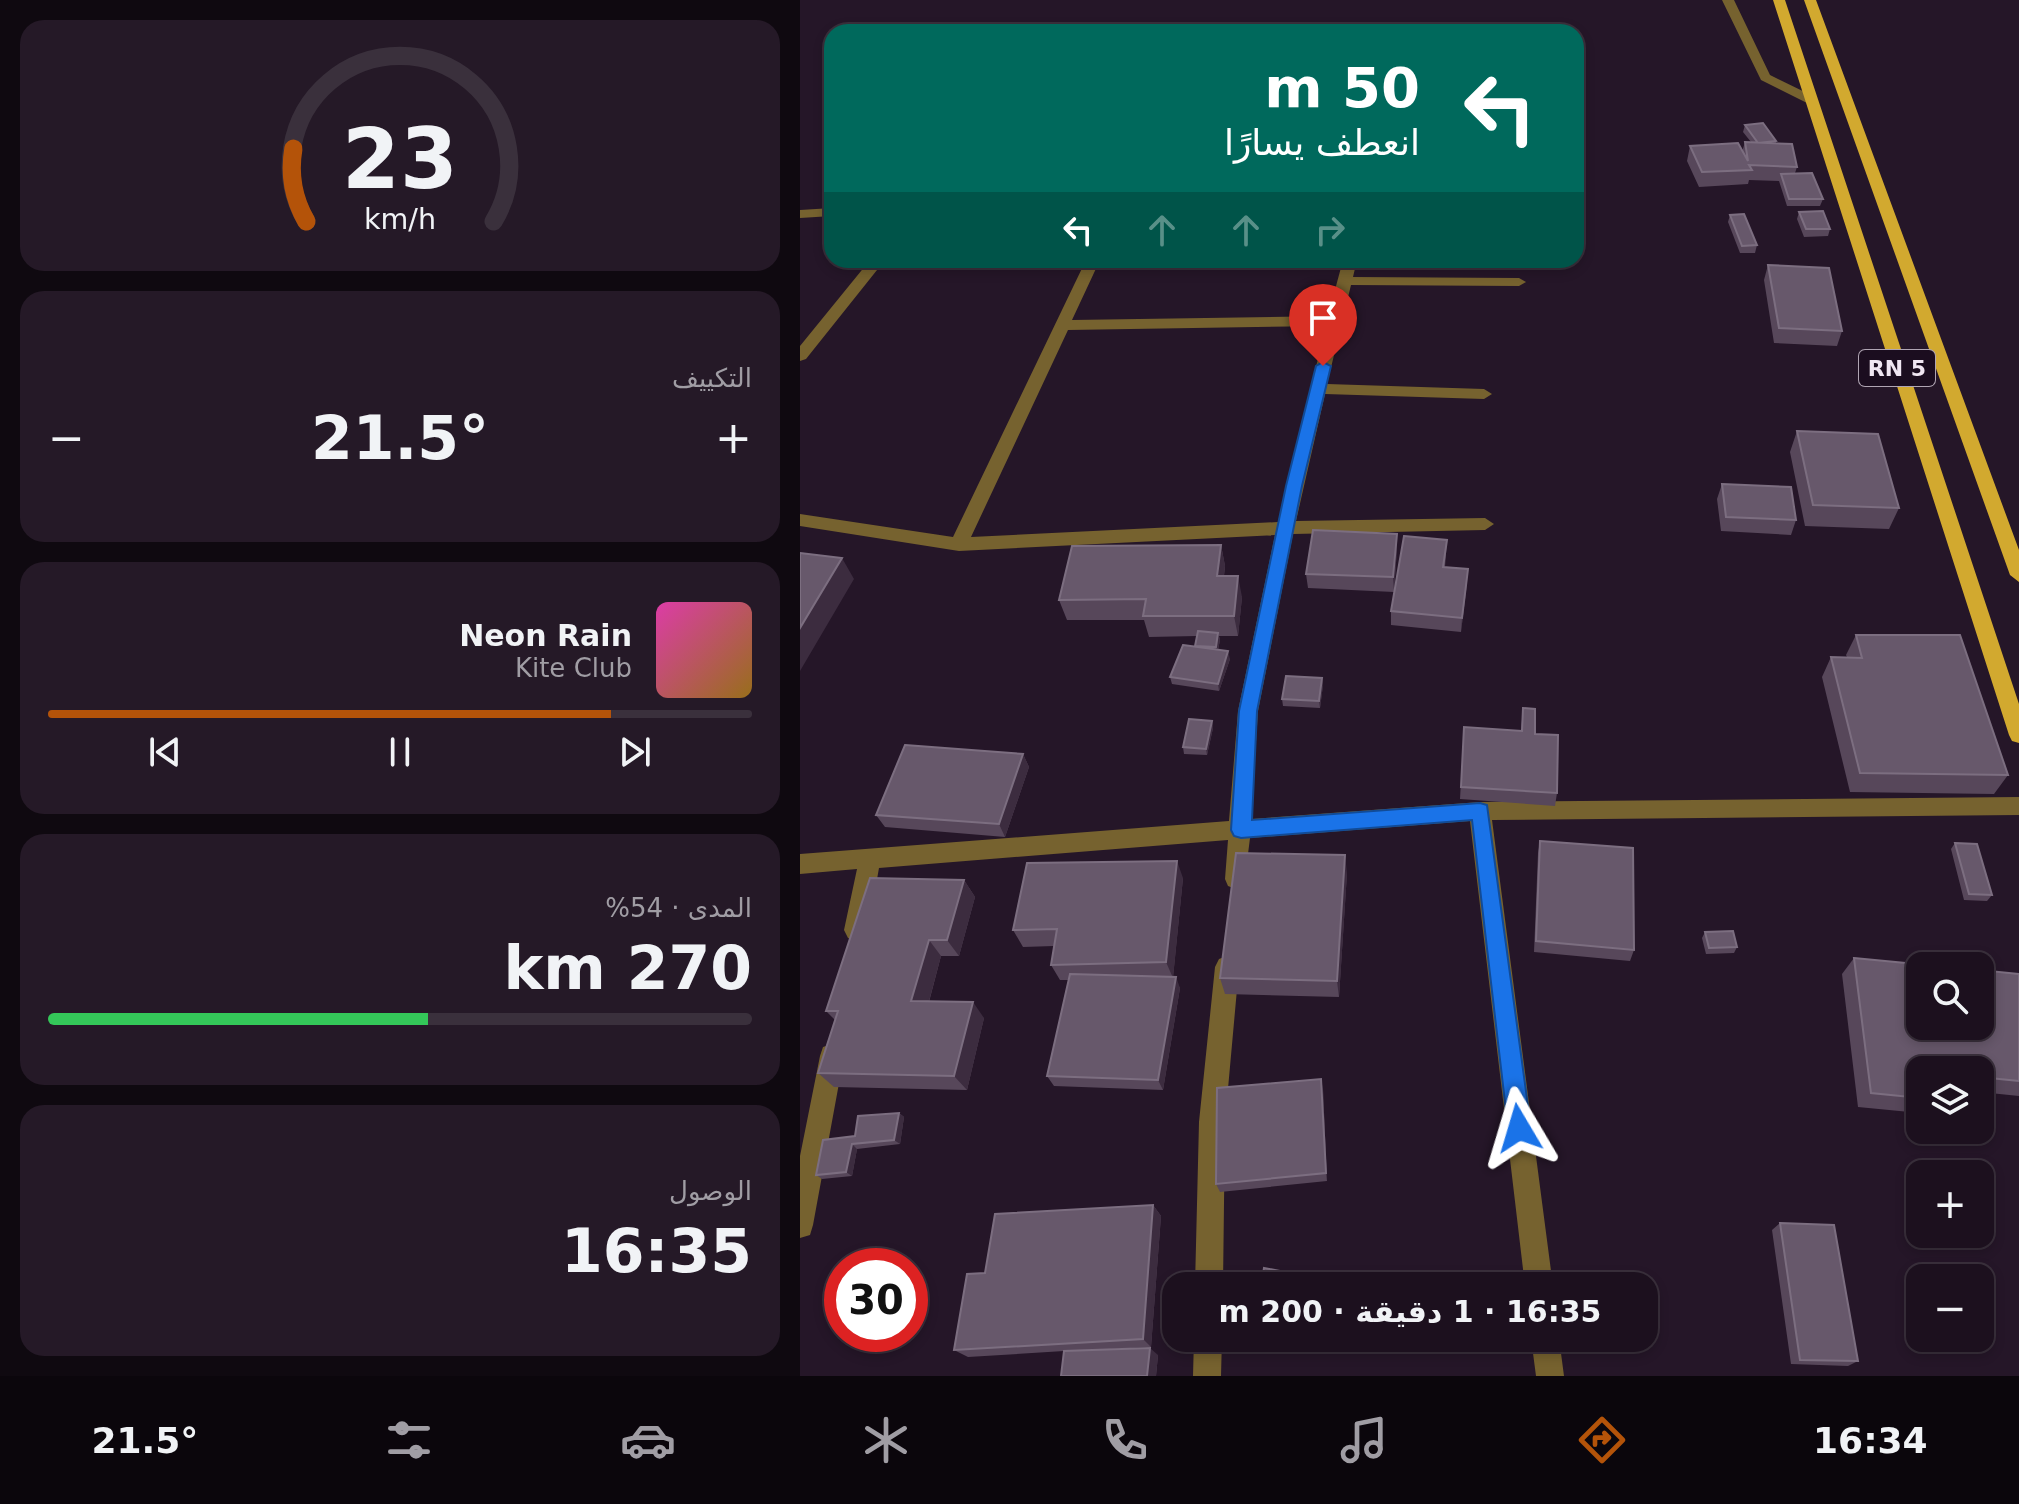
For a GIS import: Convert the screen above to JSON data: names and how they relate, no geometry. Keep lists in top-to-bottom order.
{
  "streets": {
    "main road": ["RN 5"]
  },
  "page": {
    "turn": ["50 m", "انعطف يسارًا"],
    "tile": [
      "التكييف",
      ["المدى · 54%", "270 km"],
      ["الوصول", "16:35"]
    ],
    "heat": ["−", "21.5°", "+"],
    "song": ["Neon Rain", "Kite Club"],
    "map_buttons": ["+", "−"],
    "limit": "30",
    "trip": "16:35 · 1 دقيقة · 200 m",
    "tabs": ["16:34", "21.5°"],
    "gauge": ["23", "km/h"]
  }
}
